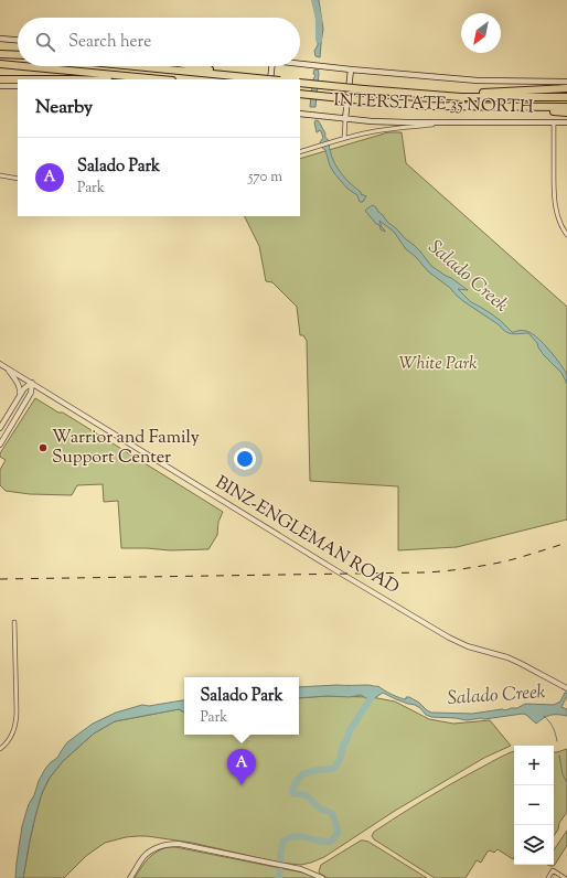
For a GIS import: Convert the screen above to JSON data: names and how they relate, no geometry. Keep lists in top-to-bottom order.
{
  "streets": {
    "main road": ["INTERSTATE 35 NORTH"],
    "street": ["BINZ-ENGLEMAN ROAD"]
  },
  "water": ["Salado Creek"],
  "parks": ["White Park"],
  "places": ["Warrior and Family Support Center"],
  "north": "bottom left",
  "page": {
    "search": "Search here",
    "heading": "Nearby",
    "list": [
      {
        "mark": "A",
        "name": "Salado Park",
        "note": "Park",
        "value": "570 m"
      }
    ],
    "popup": ["Salado Park", "Park"],
    "map_buttons": ["+", "−"],
    "pins": "A"
  }
}
